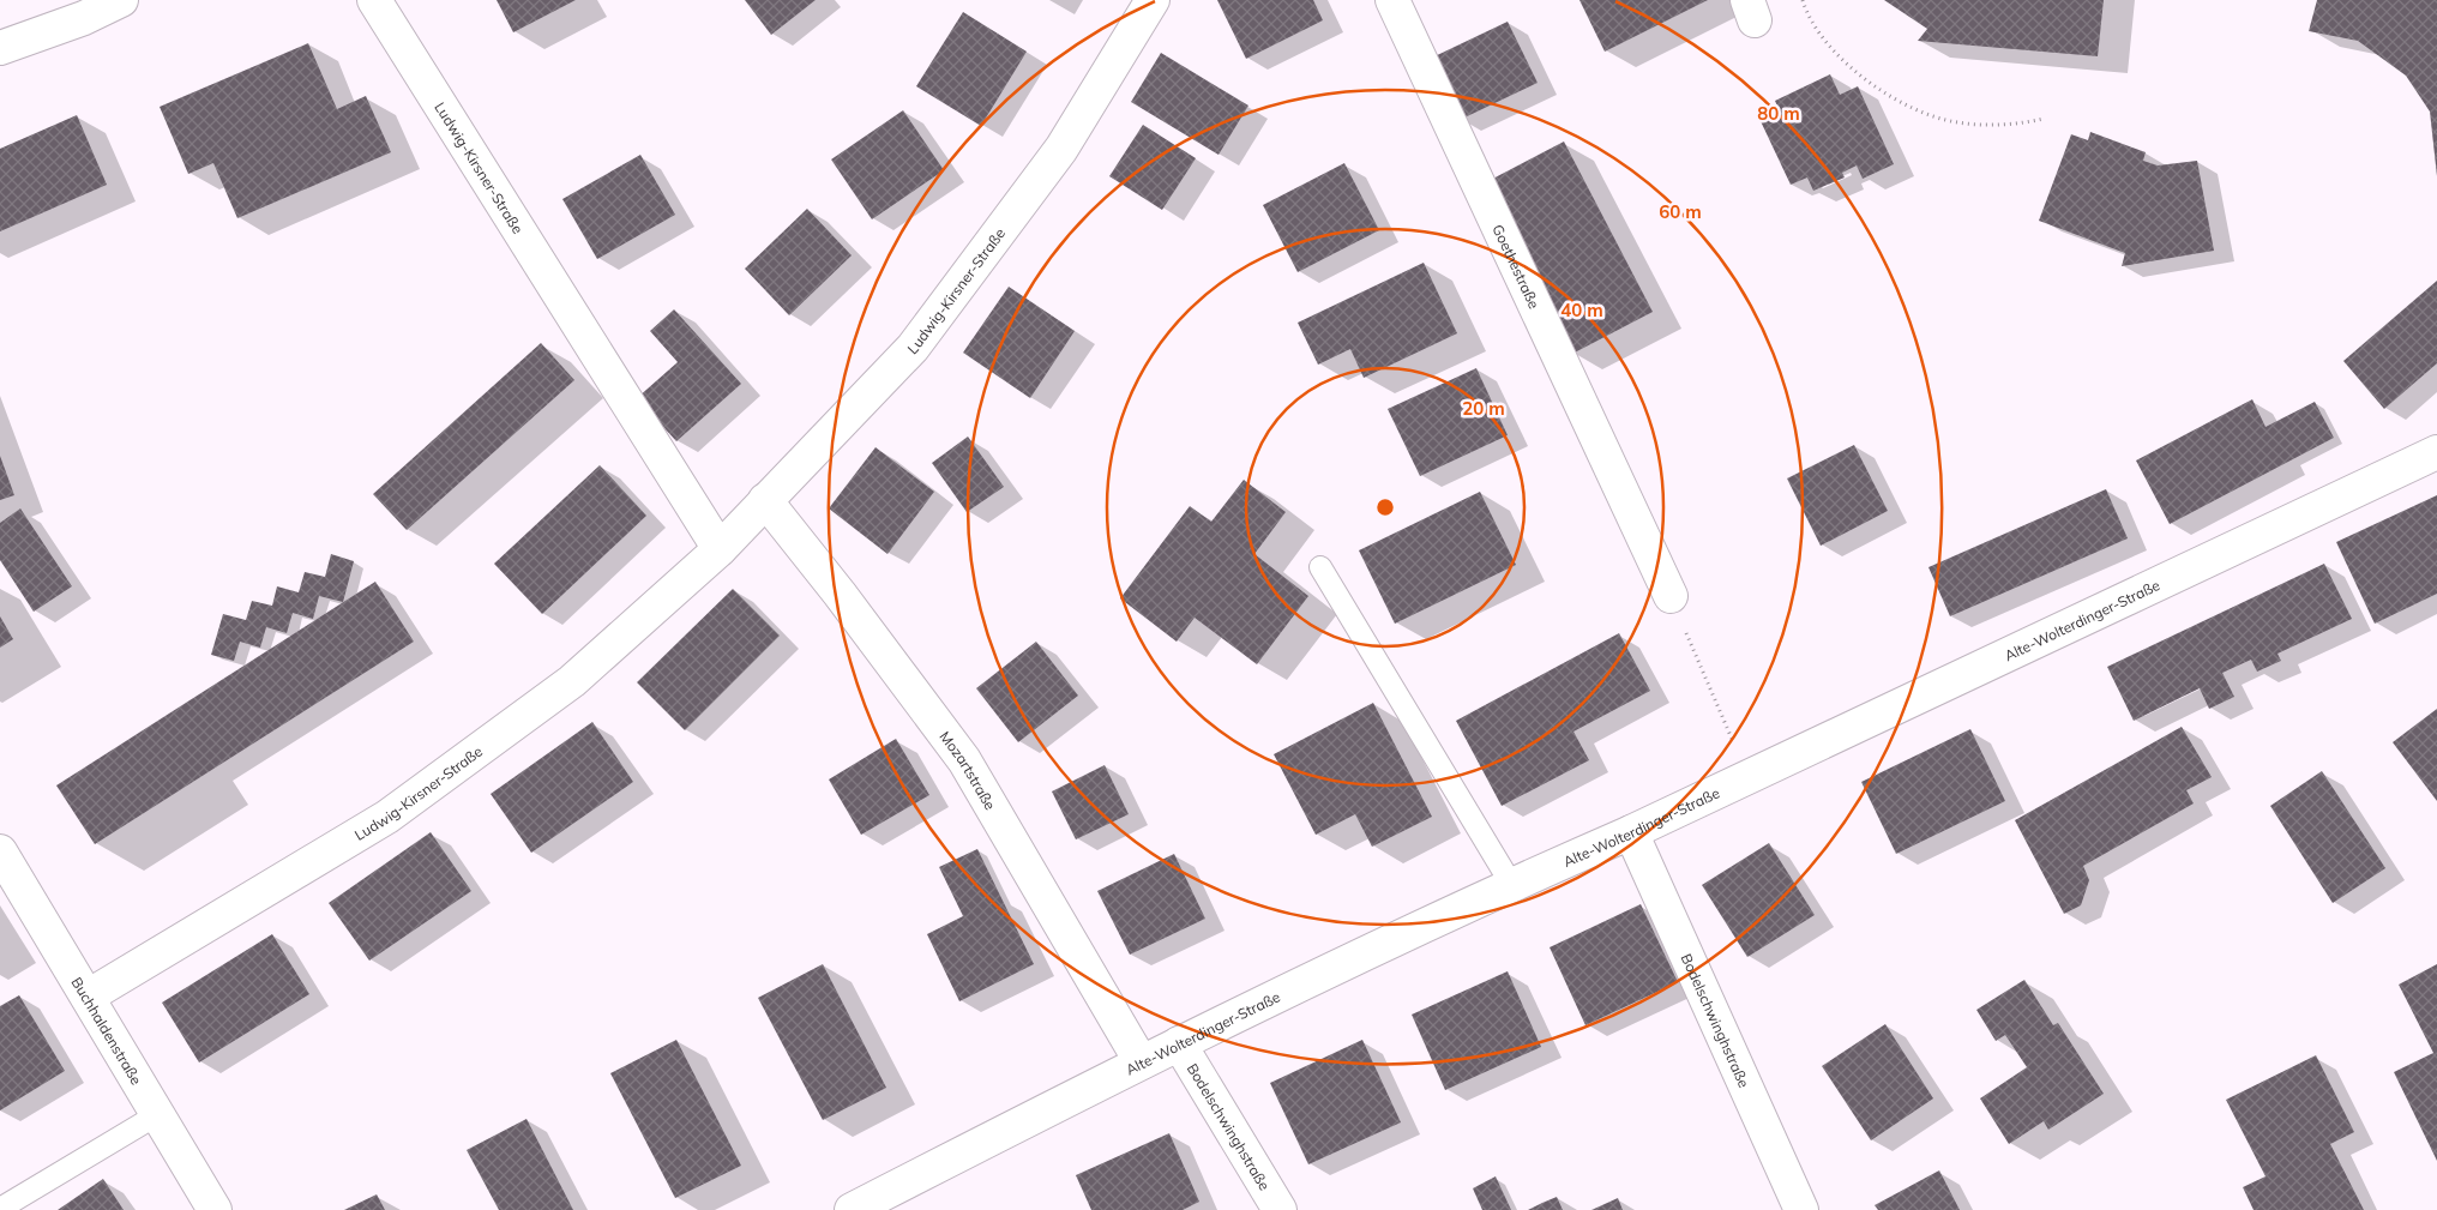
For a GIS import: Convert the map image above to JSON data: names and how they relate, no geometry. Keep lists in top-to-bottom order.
{
  "streets": {
    "street": [
      "Ludwig-Kirsner-Straße",
      "Goethestraße",
      "Alte-Wolterdinger-Straße",
      "Mozartstraße",
      "Bodelschwinghstraße",
      "Buchhaldenstraße"
    ]
  },
  "crossings": [
    ["Ludwig-Kirsner-Straße", "Mozartstraße"],
    ["Ludwig-Kirsner-Straße", "Buchhaldenstraße"],
    ["Alte-Wolterdinger-Straße", "Mozartstraße"],
    ["Alte-Wolterdinger-Straße", "Bodelschwinghstraße"]
  ],
  "rings": [
    "80 m",
    "60 m",
    "40 m",
    "20 m"
  ]
}
